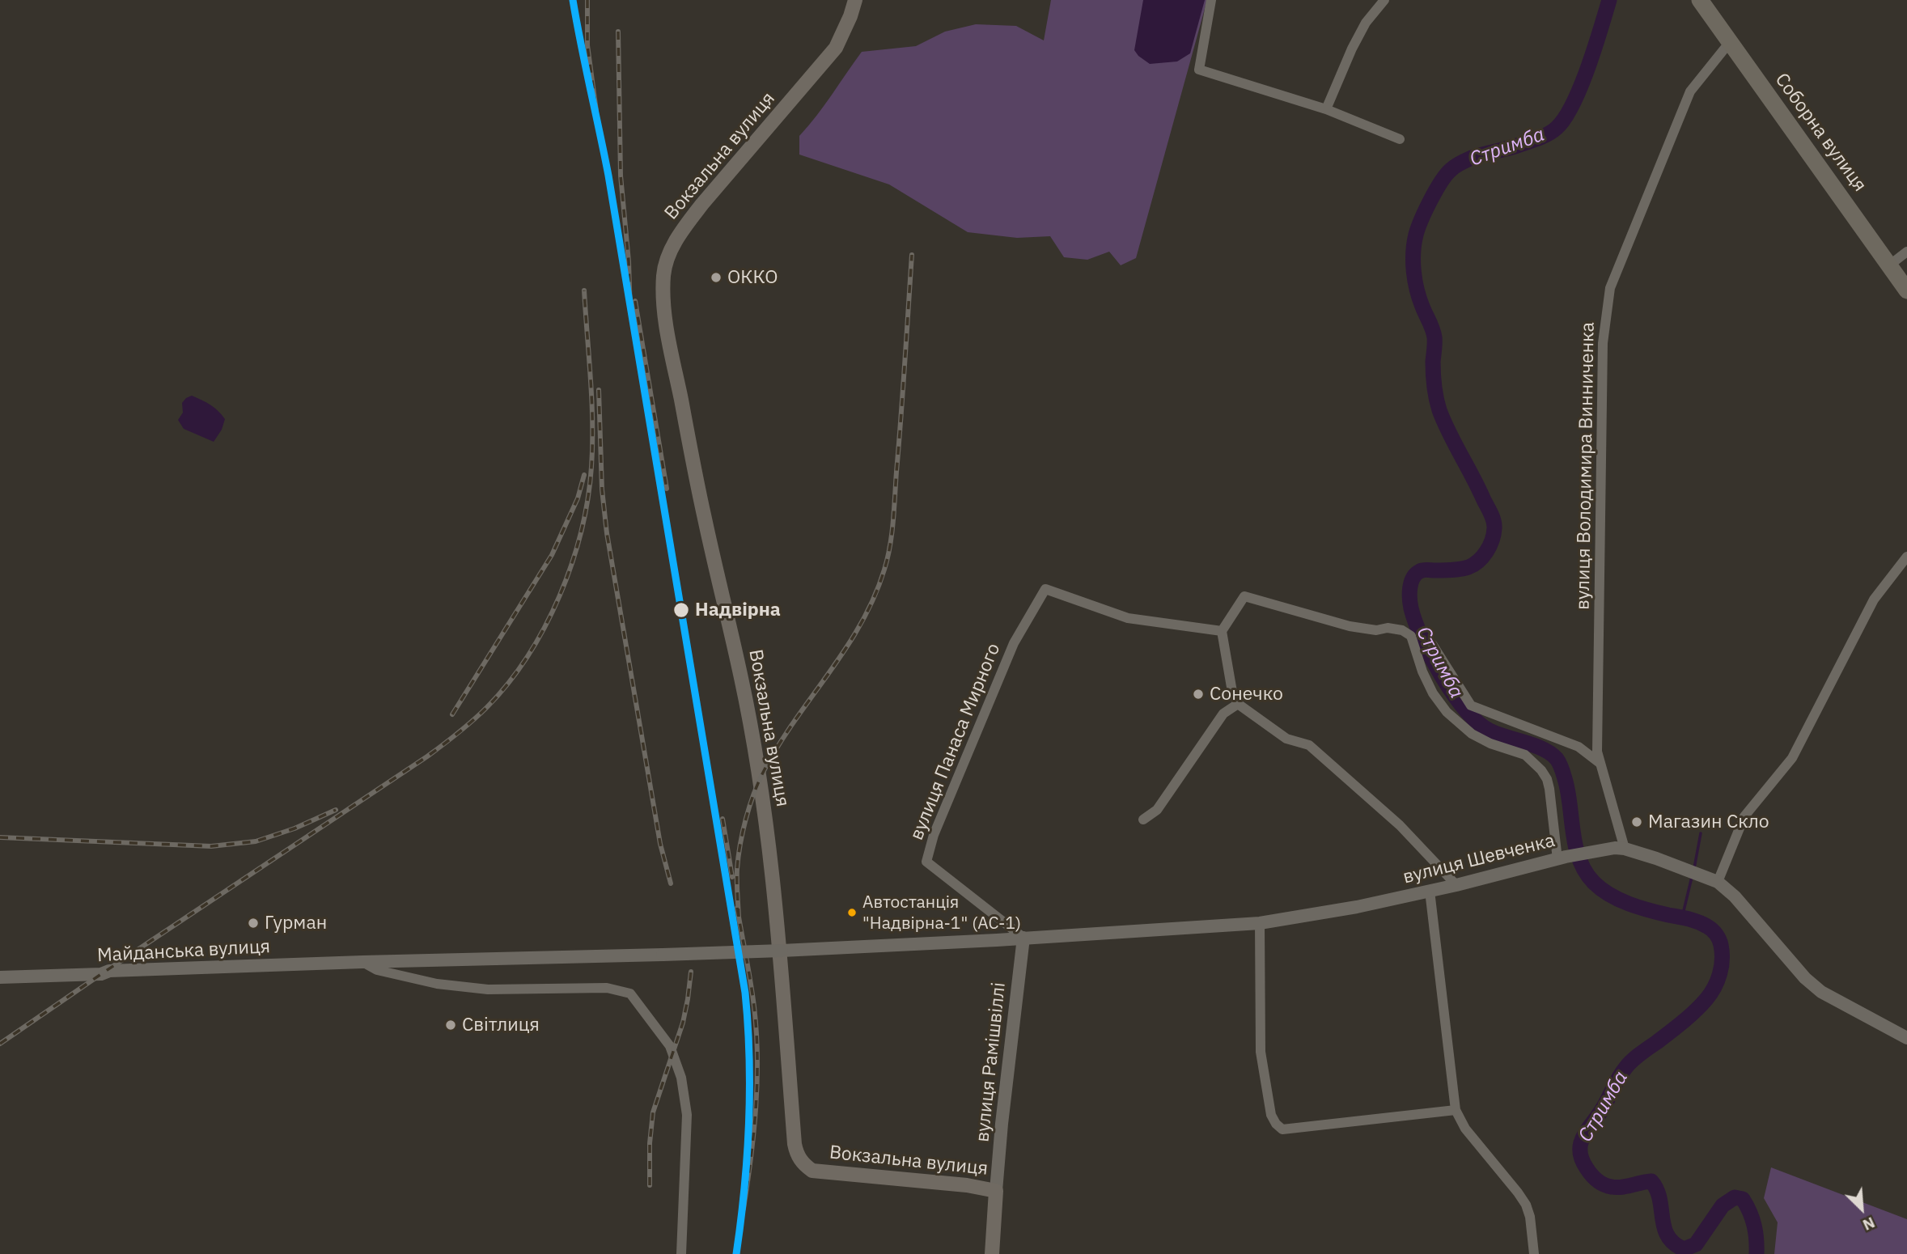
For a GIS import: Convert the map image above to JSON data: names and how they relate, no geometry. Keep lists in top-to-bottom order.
{
  "streets": {
    "main road": ["Соборна вулиця", "Вокзальна вулиця"],
    "street": [
      "вулиця Володимира Винниченка",
      "вулиця Панаса Мирного",
      "вулиця Шевченка",
      "Майданська вулиця",
      "вулиця Рамішвіллі"
    ]
  },
  "crossings": [
    ["Соборна вулиця", "вулиця Володимира Винниченка"],
    ["Вокзальна вулиця", "вулиця Рамішвіллі"],
    ["вулиця Володимира Винниченка", "вулиця Шевченка"],
    ["вулиця Панаса Мирного", "вулиця Шевченка"],
    ["вулиця Панаса Мирного", "вулиця Рамішвіллі"],
    ["вулиця Шевченка", "Майданська вулиця"],
    ["вулиця Шевченка", "вулиця Рамішвіллі"]
  ],
  "water": ["Стримба"],
  "places": [
    "ОККО",
    "Надвірна",
    "Сонечко",
    "Магазин Скло",
    "Автостанція \"Надвірна-1\" (АС-1)",
    "Гурман",
    "Світлиця"
  ],
  "north": "bottom right"
}
